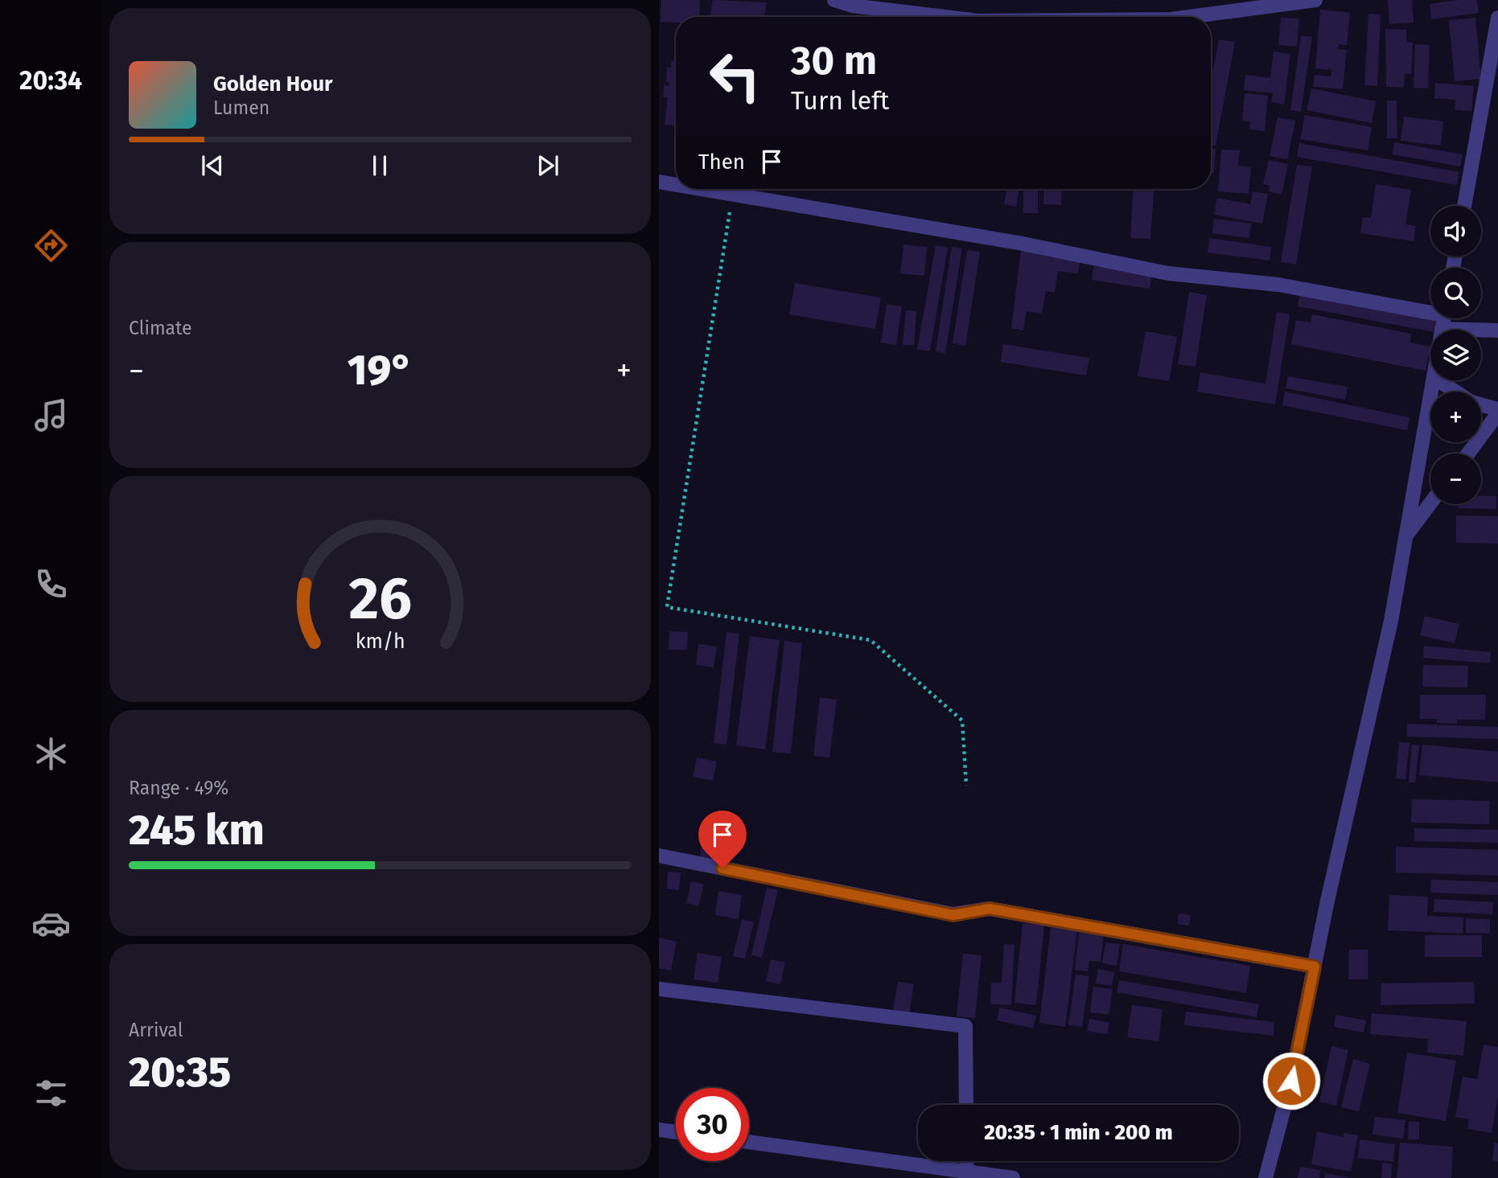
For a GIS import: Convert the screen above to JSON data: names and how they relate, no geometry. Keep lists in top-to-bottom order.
{
  "page": {
    "tabs": "20:34",
    "turn": ["30 m", "Turn left"],
    "song": ["Golden Hour", "Lumen"],
    "then": "Then",
    "map_buttons": ["+", "−"],
    "tile": [
      "Climate",
      ["Range · 49%", "245 km"],
      ["Arrival", "20:35"]
    ],
    "heat": ["−", "19°", "+"],
    "limit": "30",
    "trip": "20:35 · 1 min · 200 m",
    "gauge": ["26", "km/h"]
  }
}
